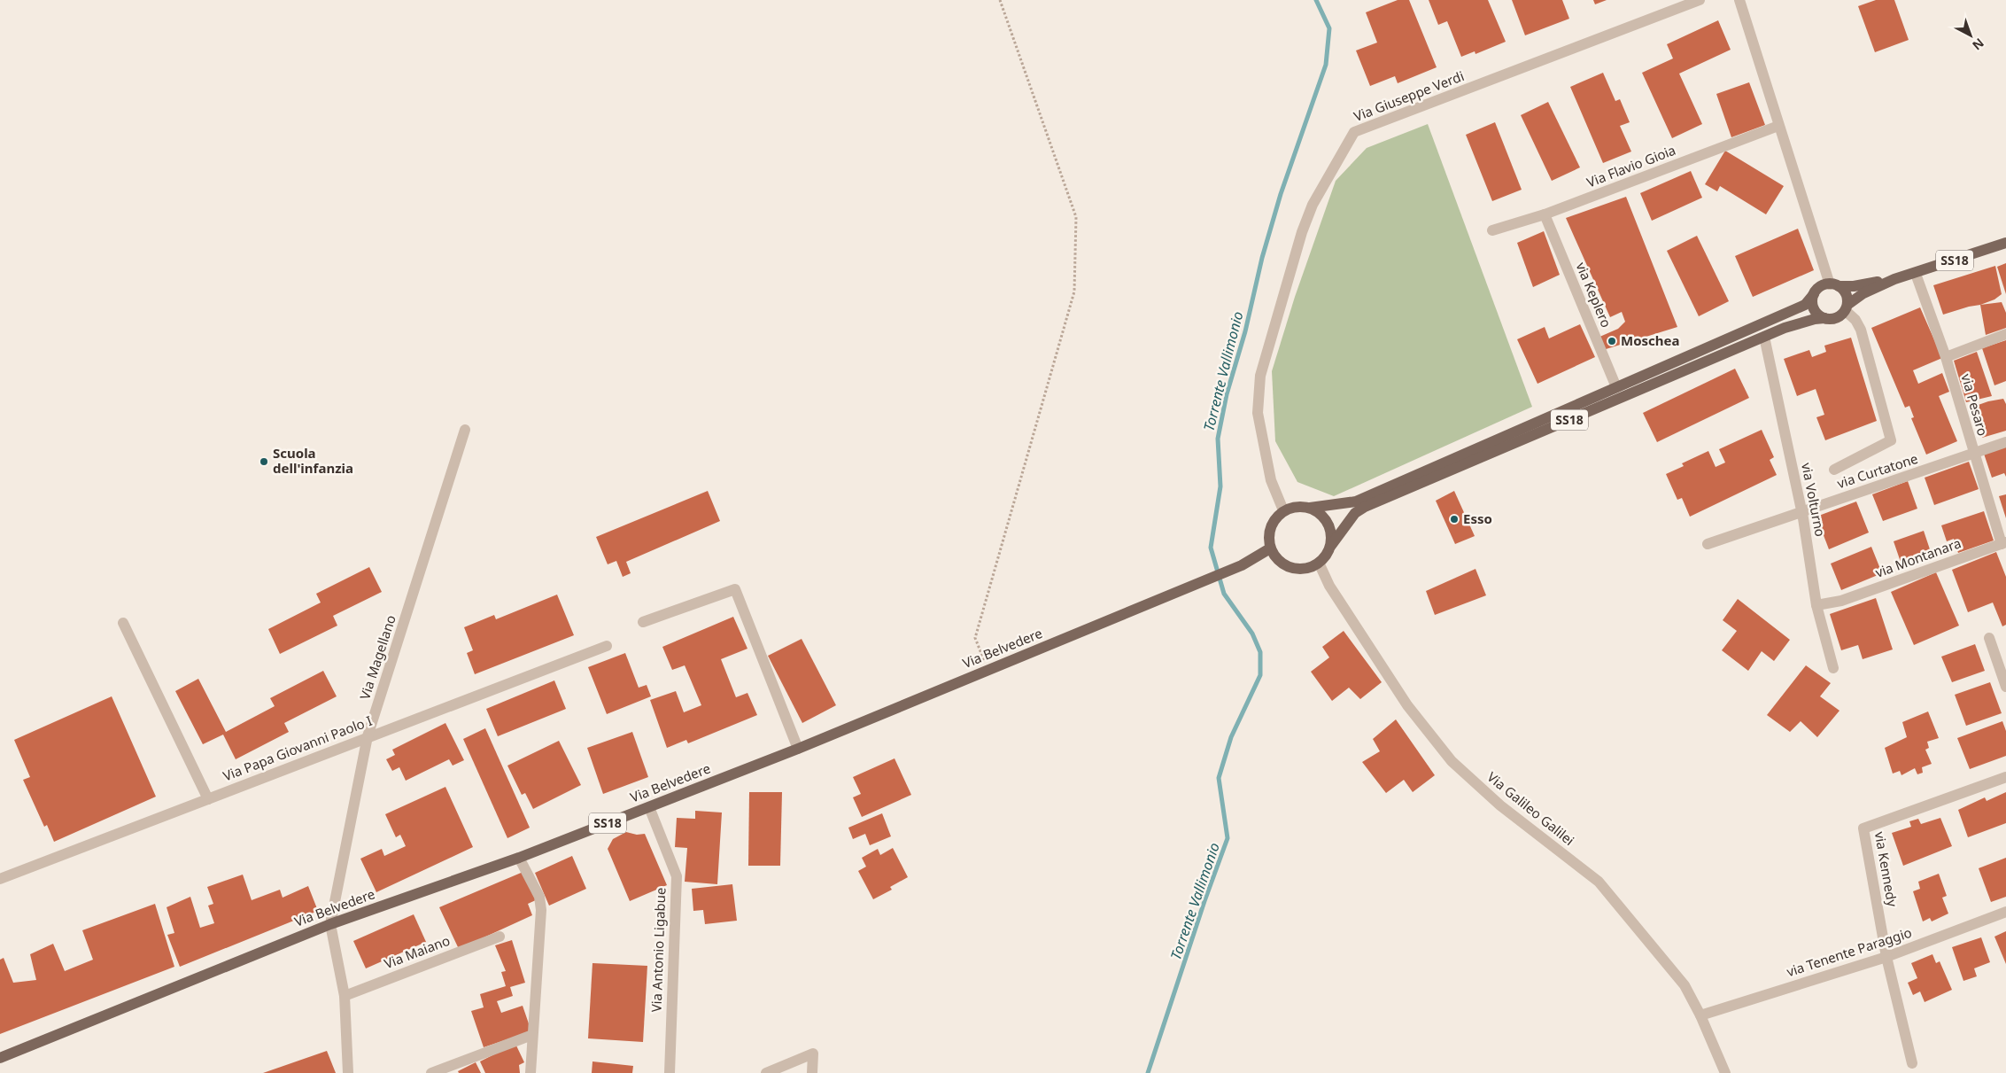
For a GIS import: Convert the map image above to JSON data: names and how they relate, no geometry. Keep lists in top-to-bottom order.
{
  "streets": {
    "main road": ["SS18", "Via Belvedere"],
    "street": [
      "Via Giuseppe Verdi",
      "Via Flavio Gioia",
      "via Keplero",
      "via Pesaro",
      "via Curtatone",
      "via Volturno",
      "via Montanara",
      "Via Magellano",
      "Via Papa Giovanni Paolo I",
      "Via Galileo Galilei",
      "via Kennedy",
      "Via Antonio Ligabue",
      "Via Maiano",
      "via Tenente Paraggio"
    ]
  },
  "crossings": [
    ["Via Giuseppe Verdi", "SS18"],
    ["Via Giuseppe Verdi", "Via Belvedere"],
    ["Via Giuseppe Verdi", "Via Galileo Galilei"],
    ["Via Flavio Gioia", "via Keplero"],
    ["SS18", "via Keplero"],
    ["SS18", "via Pesaro"],
    ["SS18", "via Volturno"],
    ["SS18", "Via Belvedere"],
    ["SS18", "Via Galileo Galilei"],
    ["via Pesaro", "via Curtatone"],
    ["via Pesaro", "via Montanara"],
    ["via Curtatone", "via Volturno"],
    ["via Volturno", "via Montanara"],
    ["Via Belvedere", "Via Magellano"],
    ["Via Belvedere", "Via Galileo Galilei"],
    ["Via Belvedere", "Via Antonio Ligabue"],
    ["Via Magellano", "Via Papa Giovanni Paolo I"],
    ["Via Galileo Galilei", "via Tenente Paraggio"],
    ["via Kennedy", "via Tenente Paraggio"]
  ],
  "water": ["Torrente Vallimonio"],
  "places": ["Moschea", "Scuola dell'infanzia", "Esso"],
  "north": "bottom right"
}
